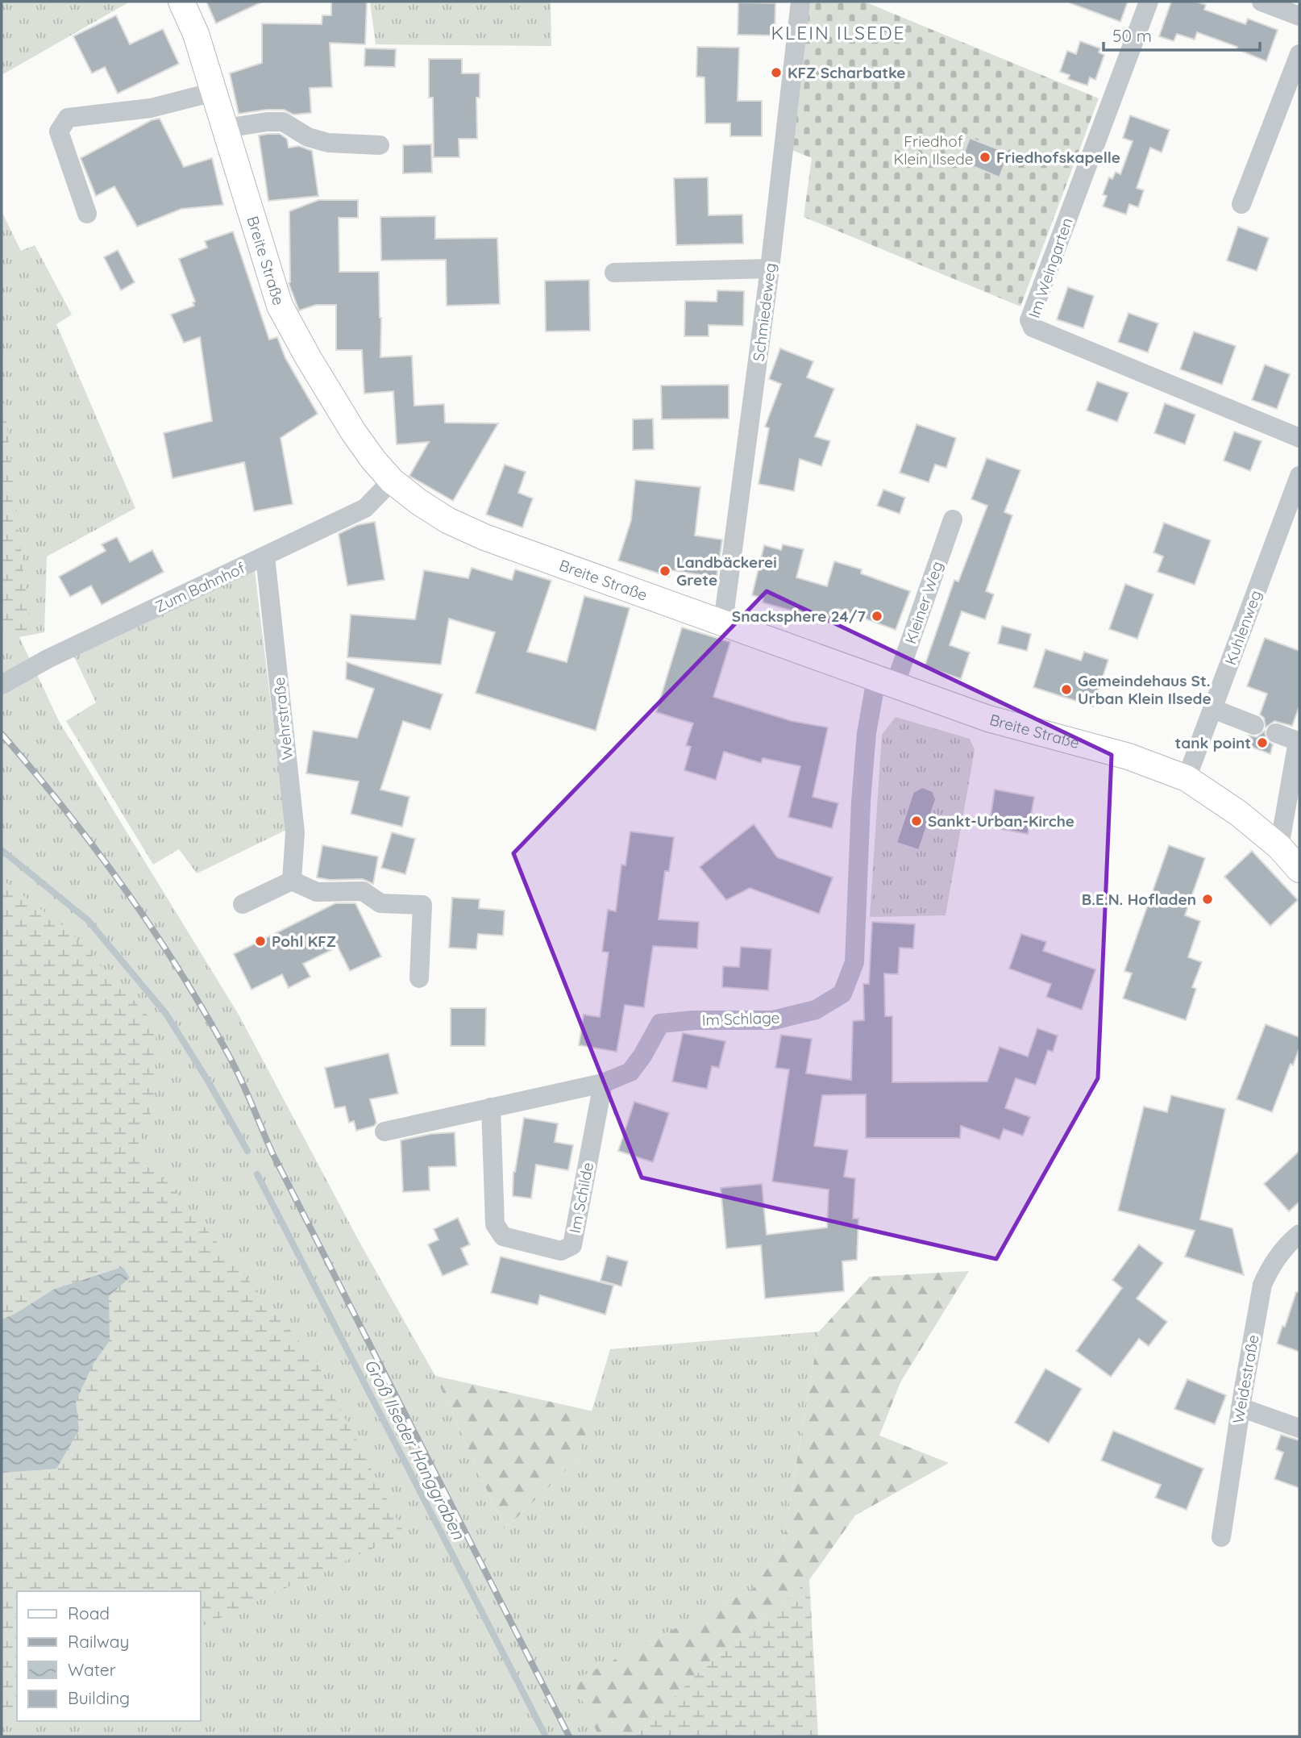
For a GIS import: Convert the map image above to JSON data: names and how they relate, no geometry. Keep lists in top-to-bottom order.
{
  "streets": {
    "main road": ["Breite Straße"],
    "street": [
      "Im Weingarten",
      "Schmiedeweg",
      "Zum Bahnhof",
      "Kleiner Weg",
      "Kuhlenweg",
      "Wehrstraße",
      "Im Schlage",
      "Im Schilde",
      "Weidestraße"
    ]
  },
  "crossings": [
    ["Breite Straße", "Schmiedeweg"],
    ["Breite Straße", "Zum Bahnhof"],
    ["Breite Straße", "Kleiner Weg"],
    ["Breite Straße", "Kuhlenweg"],
    ["Breite Straße", "Im Schlage"],
    ["Zum Bahnhof", "Wehrstraße"],
    ["Kleiner Weg", "Im Schlage"],
    ["Im Schlage", "Im Schilde"]
  ],
  "districts": ["KLEIN ILSEDE"],
  "water": ["Groß Ilseder Hanggraben"],
  "parks": ["Friedhof Klein Ilsede"],
  "places": [
    "KFZ Scharbatke",
    "Friedhofskapelle",
    "Landbäckerei Grete",
    "Snacksphere 24/7",
    "Gemeindehaus St. Urban Klein Ilsede",
    "tank point",
    "Sankt-Urban-Kirche",
    "B.E.N. Hofladen",
    "Pohl KFZ"
  ],
  "legend": [
    "Road",
    "Railway",
    "Water",
    "Building"
  ],
  "scale_bar": "50 m"
}
